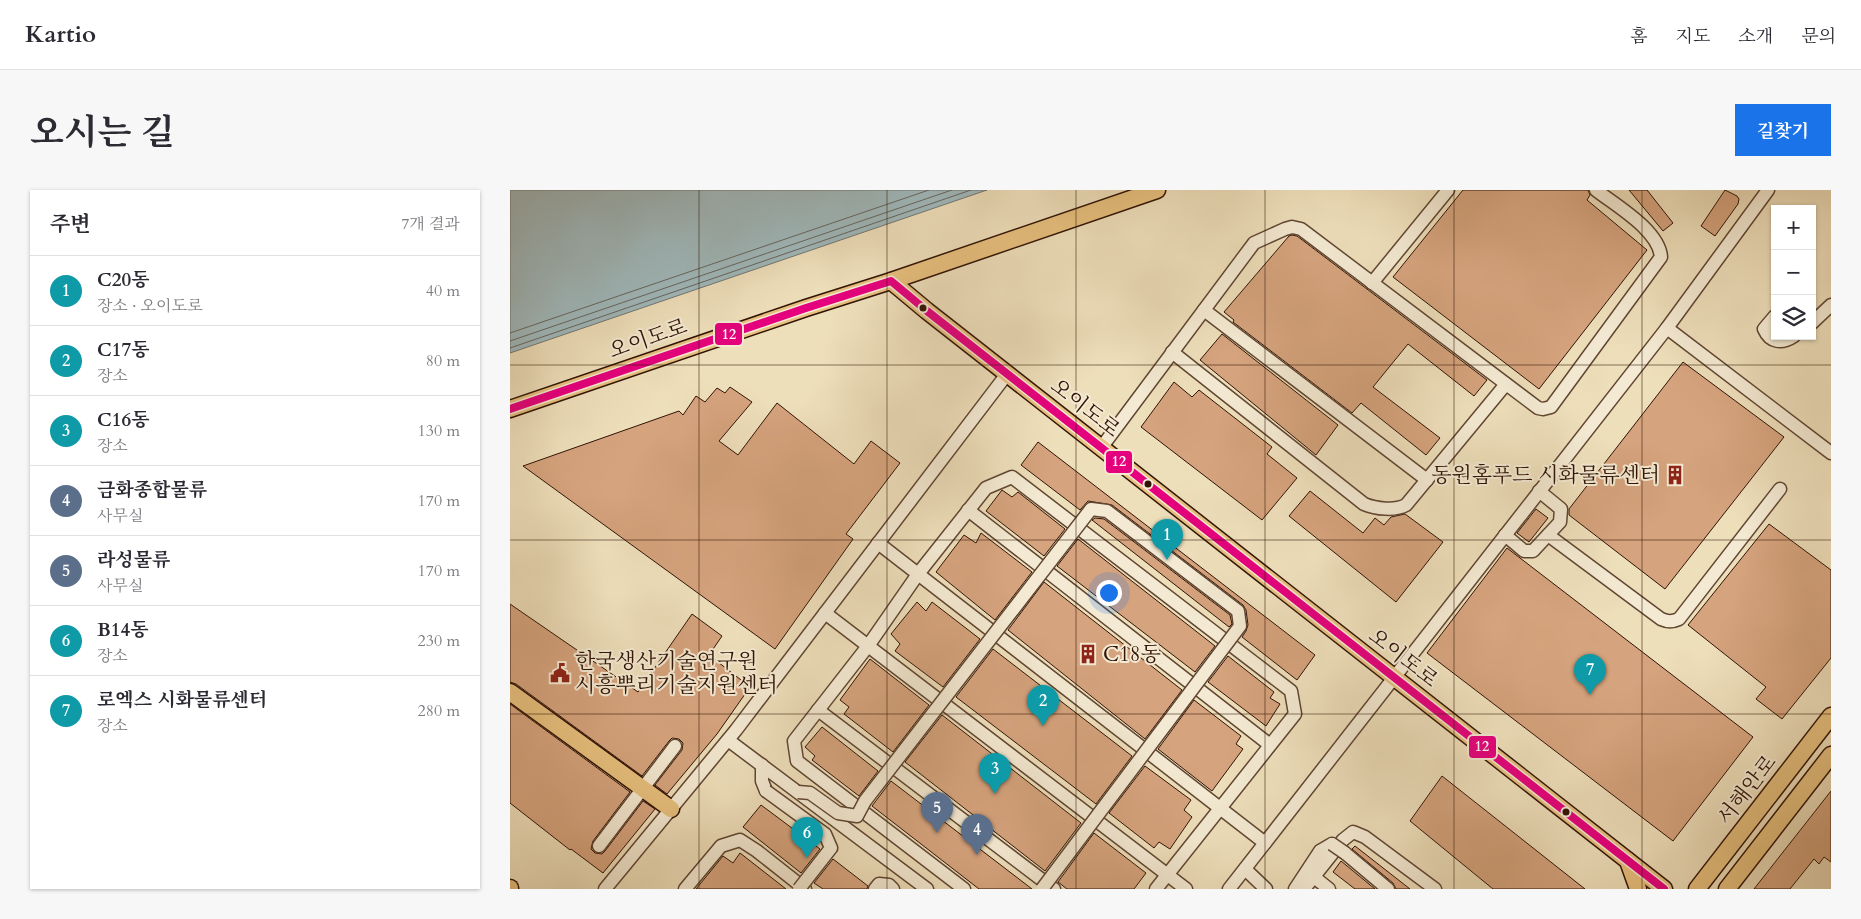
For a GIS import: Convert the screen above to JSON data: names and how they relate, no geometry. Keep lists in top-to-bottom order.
{
  "streets": {
    "main road": ["오이도로", "서해안로"]
  },
  "places": {
    "building": ["동원홈푸드 시화물류센터", "C18동"],
    "public building": ["한국생산기술연구원 시흥뿌리기술지원센터"]
  },
  "lines": ["transit line 12"],
  "page": {
    "header": "Kartio",
    "nav": [
      "홈",
      "지도",
      "소개",
      "문의"
    ],
    "title": "오시는 길",
    "buttons": "길찾기",
    "heading": ["주변", "7개 결과"],
    "map_buttons": ["+", "−"],
    "list": [
      {
        "mark": "1",
        "name": "C20동",
        "note": "장소 · 오이도로",
        "value": "40 m"
      },
      {
        "mark": "2",
        "name": "C17동",
        "note": "장소",
        "value": "80 m"
      },
      {
        "mark": "3",
        "name": "C16동",
        "note": "장소",
        "value": "130 m"
      },
      {
        "mark": "4",
        "name": "금화종합물류",
        "note": "사무실",
        "value": "170 m"
      },
      {
        "mark": "5",
        "name": "라성물류",
        "note": "사무실",
        "value": "170 m"
      },
      {
        "mark": "6",
        "name": "B14동",
        "note": "장소",
        "value": "230 m"
      },
      {
        "mark": "7",
        "name": "로엑스 시화물류센터",
        "note": "장소",
        "value": "280 m"
      }
    ],
    "pins": [
      "1",
      "7",
      "2",
      "3",
      "5",
      "4",
      "6"
    ]
  }
}
